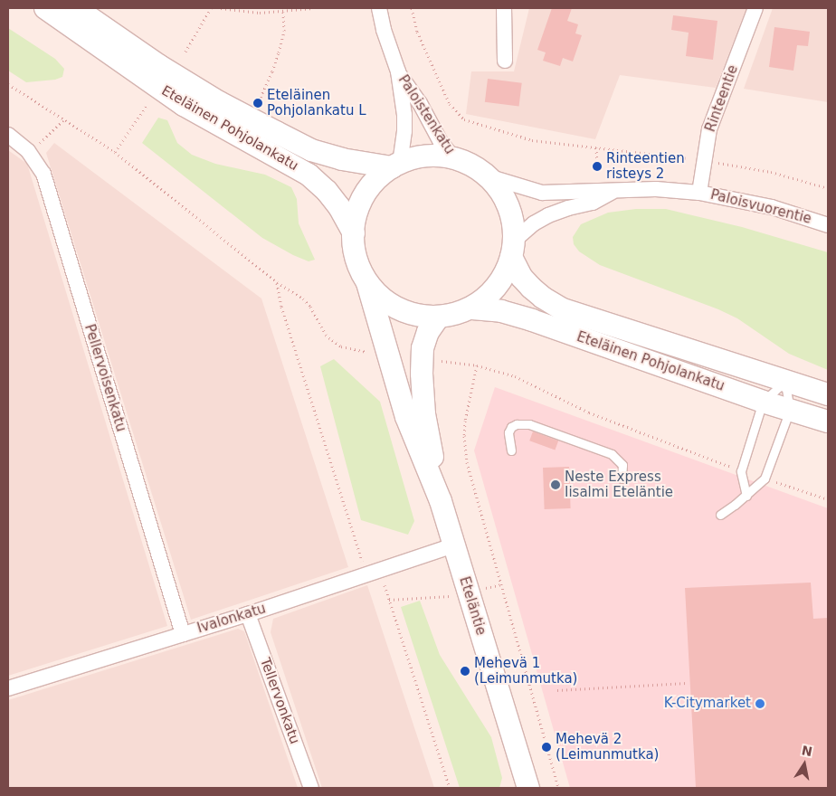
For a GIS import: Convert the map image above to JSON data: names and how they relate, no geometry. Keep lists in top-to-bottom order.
{
  "streets": {
    "main road": ["Eteläinen Pohjolankatu", "Eteläntie"],
    "street": [
      "Rinteentie",
      "Paloistenkatu",
      "Paloisvuorentie",
      "Pellervoisenkatu",
      "Ivalonkatu",
      "Tellervonkatu"
    ]
  },
  "crossings": [
    ["Rinteentie", "Paloisvuorentie"],
    ["Paloistenkatu", "Eteläinen Pohjolankatu"],
    ["Paloistenkatu", "Paloisvuorentie"],
    ["Paloistenkatu", "Eteläntie"],
    ["Eteläinen Pohjolankatu", "Paloisvuorentie"],
    ["Eteläinen Pohjolankatu", "Eteläntie"],
    ["Paloisvuorentie", "Eteläntie"],
    ["Pellervoisenkatu", "Ivalonkatu"],
    ["Eteläntie", "Ivalonkatu"],
    ["Ivalonkatu", "Tellervonkatu"]
  ],
  "places": [
    "Eteläinen Pohjolankatu L",
    "Rinteentien risteys 2",
    "Neste Express Iisalmi Eteläntie",
    "Mehevä 1 (Leimunmutka)",
    "K-Citymarket",
    "Mehevä 2 (Leimunmutka)"
  ],
  "north": "top"
}
